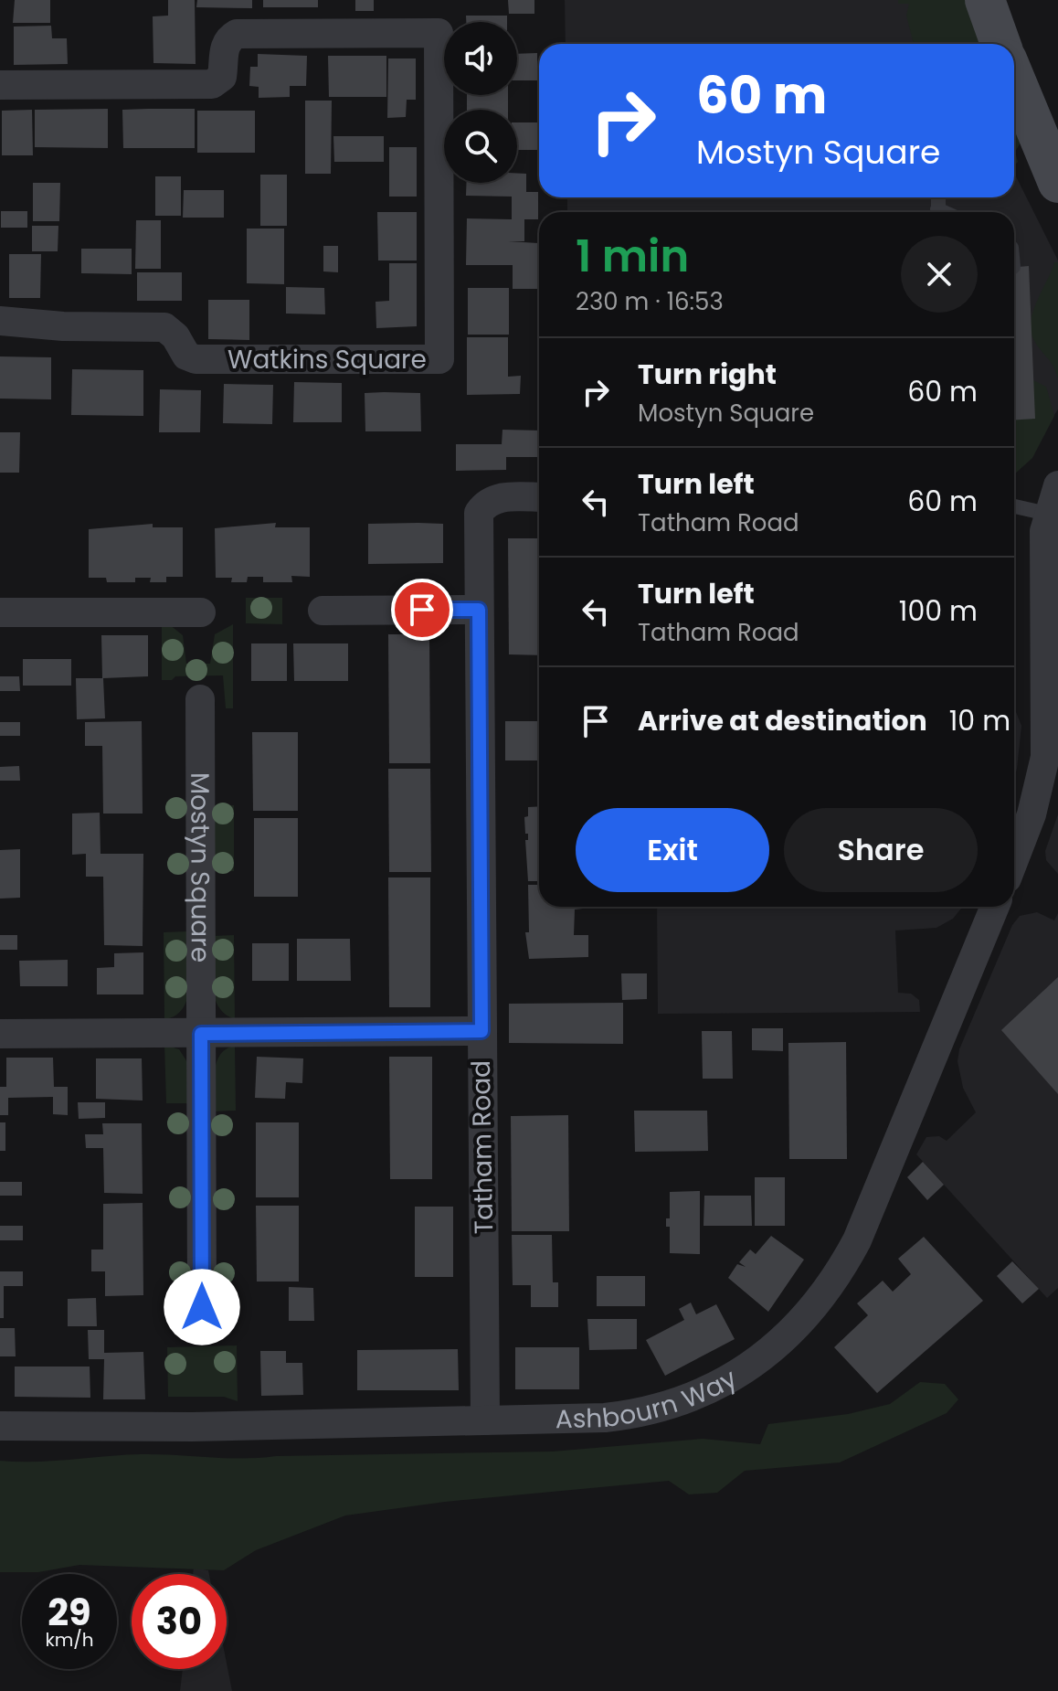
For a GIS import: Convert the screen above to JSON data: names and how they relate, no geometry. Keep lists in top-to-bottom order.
{
  "streets": {
    "street": [
      "Watkins Square",
      "Mostyn Square",
      "Tatham Road",
      "Ashbourn Way"
    ]
  },
  "crossings": [
    ["Tatham Road", "Ashbourn Way"]
  ],
  "page": {
    "turn": ["60 m", "Mostyn Square"],
    "heading": ["1 min", "230 m · 16:53"],
    "list": [
      {
        "name": "Turn right",
        "note": "Mostyn Square",
        "value": "60 m"
      },
      {
        "name": "Turn left",
        "note": "Tatham Road",
        "value": "60 m"
      },
      {
        "name": "Turn left",
        "note": "Tatham Road",
        "value": "100 m"
      },
      {
        "name": "Arrive at destination",
        "value": "10 m"
      }
    ],
    "buttons": ["Exit", "Share"],
    "speed": "29 km/h",
    "limit": "30"
  }
}
